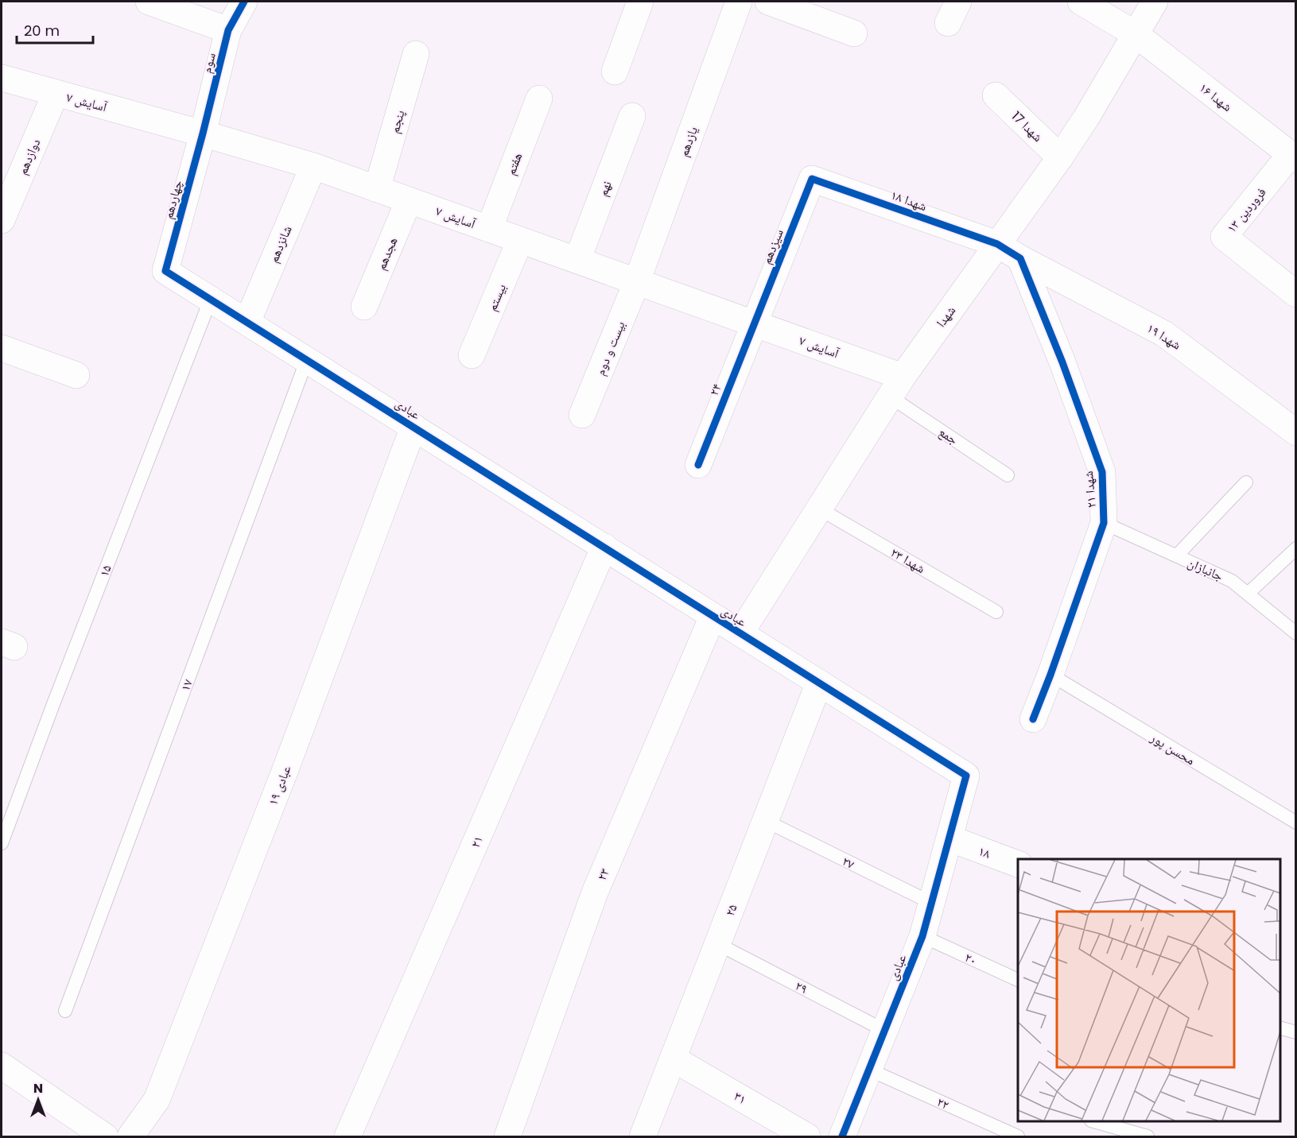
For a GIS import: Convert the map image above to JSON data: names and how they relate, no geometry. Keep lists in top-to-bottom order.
{
  "streets": {
    "street": [
      "سوم",
      "شهدا ۱۶",
      "آسایش ۷",
      "پنجم",
      "شهدا 17",
      "یازدهم",
      "دوازدهم",
      "هفتم",
      "نهم",
      "چهاردهم",
      "شهدا ۱۸",
      "فروردین ۱۳",
      "شانزدهم",
      "سیزدهم",
      "هجدهم",
      "بیستم",
      "شهدا",
      "شهدا ۱۹",
      "بیست و دوم",
      "۲۴",
      "عبادی",
      "شهدا ۲۱",
      "عبادی ۱۹",
      "۲۱",
      "۱۸",
      "۲۳",
      "۲۵",
      "۳۱"
    ],
    "lane": [
      "جمع",
      "شهدا ۲۳",
      "جانبازان",
      "۱۵",
      "۱۷",
      "محسن پور",
      "۲۷",
      "۲۰",
      "۲۹",
      "۲۲"
    ]
  },
  "crossings": [
    ["سوم", "آسایش ۷"],
    ["سوم", "چهاردهم"],
    ["شهدا ۱۶", "فروردین ۱۳"],
    ["شهدا ۱۶", "شهدا"],
    ["آسایش ۷", "پنجم"],
    ["آسایش ۷", "یازدهم"],
    ["آسایش ۷", "دوازدهم"],
    ["آسایش ۷", "هفتم"],
    ["آسایش ۷", "نهم"],
    ["آسایش ۷", "چهاردهم"],
    ["آسایش ۷", "شانزدهم"],
    ["آسایش ۷", "سیزدهم"],
    ["آسایش ۷", "هجدهم"],
    ["آسایش ۷", "بیستم"],
    ["آسایش ۷", "شهدا"],
    ["آسایش ۷", "بیست و دوم"],
    ["آسایش ۷", "۲۴"],
    ["آسایش ۷", "جمع"],
    ["شهدا 17", "شهدا"],
    ["یازدهم", "بیست و دوم"],
    ["چهاردهم", "عبادی"],
    ["شهدا ۱۸", "سیزدهم"],
    ["شهدا ۱۸", "شهدا"],
    ["شانزدهم", "عبادی"],
    ["سیزدهم", "۲۴"],
    ["شهدا", "عبادی"],
    ["شهدا", "جمع"],
    ["شهدا", "شهدا ۲۳"],
    ["شهدا ۱۹", "شهدا ۲۱"],
    ["عبادی", "۱۵"],
    ["عبادی", "۱۷"],
    ["عبادی", "عبادی ۱۹"],
    ["عبادی", "۲۱"],
    ["عبادی", "۱۸"],
    ["عبادی", "۲۷"],
    ["عبادی", "۲۳"],
    ["عبادی", "۲۵"],
    ["عبادی", "۲۰"],
    ["عبادی", "۲۹"],
    ["عبادی", "۲۲"],
    ["شهدا ۲۱", "جانبازان"],
    ["شهدا ۲۱", "محسن پور"],
    ["۲۷", "۲۵"],
    ["۲۵", "۲۹"],
    ["۲۵", "۳۱"]
  ],
  "scale_bar": "20 m",
  "north": "top"
}
